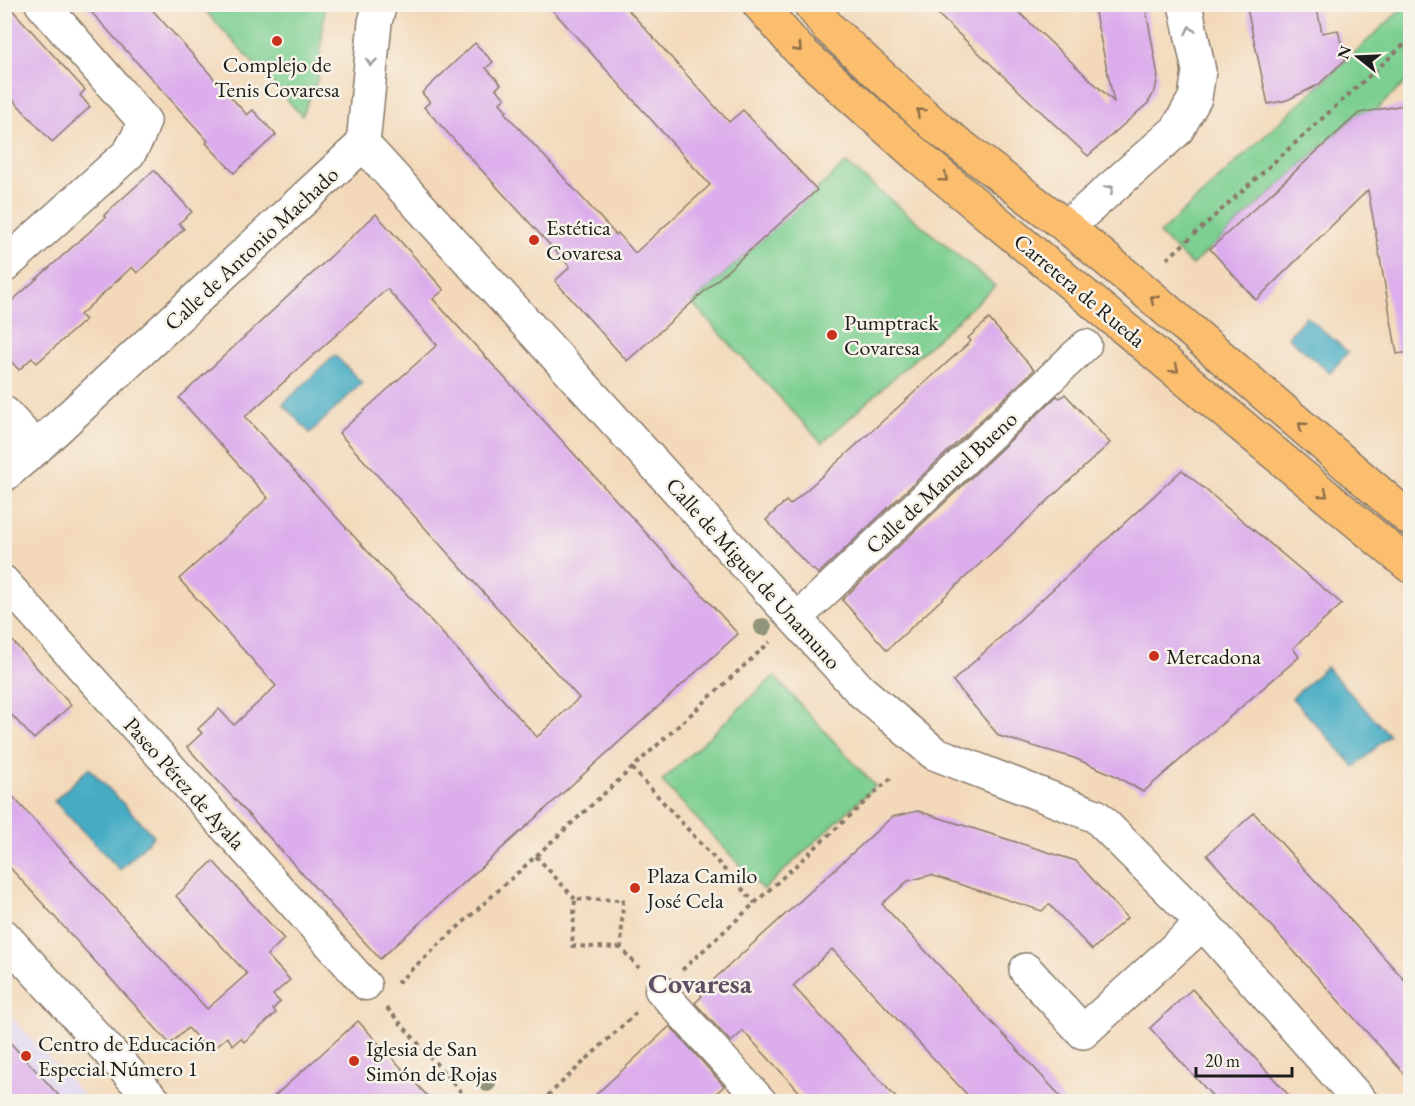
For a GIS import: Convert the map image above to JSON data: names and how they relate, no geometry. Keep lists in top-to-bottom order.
{
  "streets": {
    "main road": ["Carretera de Rueda"],
    "street": [
      "Calle de Antonio Machado",
      "Calle de Manuel Bueno",
      "Calle de Miguel de Unamuno",
      "Paseo Pérez de Ayala"
    ]
  },
  "crossings": [
    ["Calle de Antonio Machado", "Calle de Miguel de Unamuno"],
    ["Calle de Manuel Bueno", "Calle de Miguel de Unamuno"]
  ],
  "districts": ["Covaresa"],
  "places": [
    "Complejo de Tenis Covaresa",
    "Estética Covaresa",
    "Pumptrack Covaresa",
    "Mercadona",
    "Plaza Camilo José Cela",
    "Centro de Educación Especial Número 1",
    "Iglesia de San Simón de Rojas"
  ],
  "scale_bar": "20 m",
  "north": "left"
}
